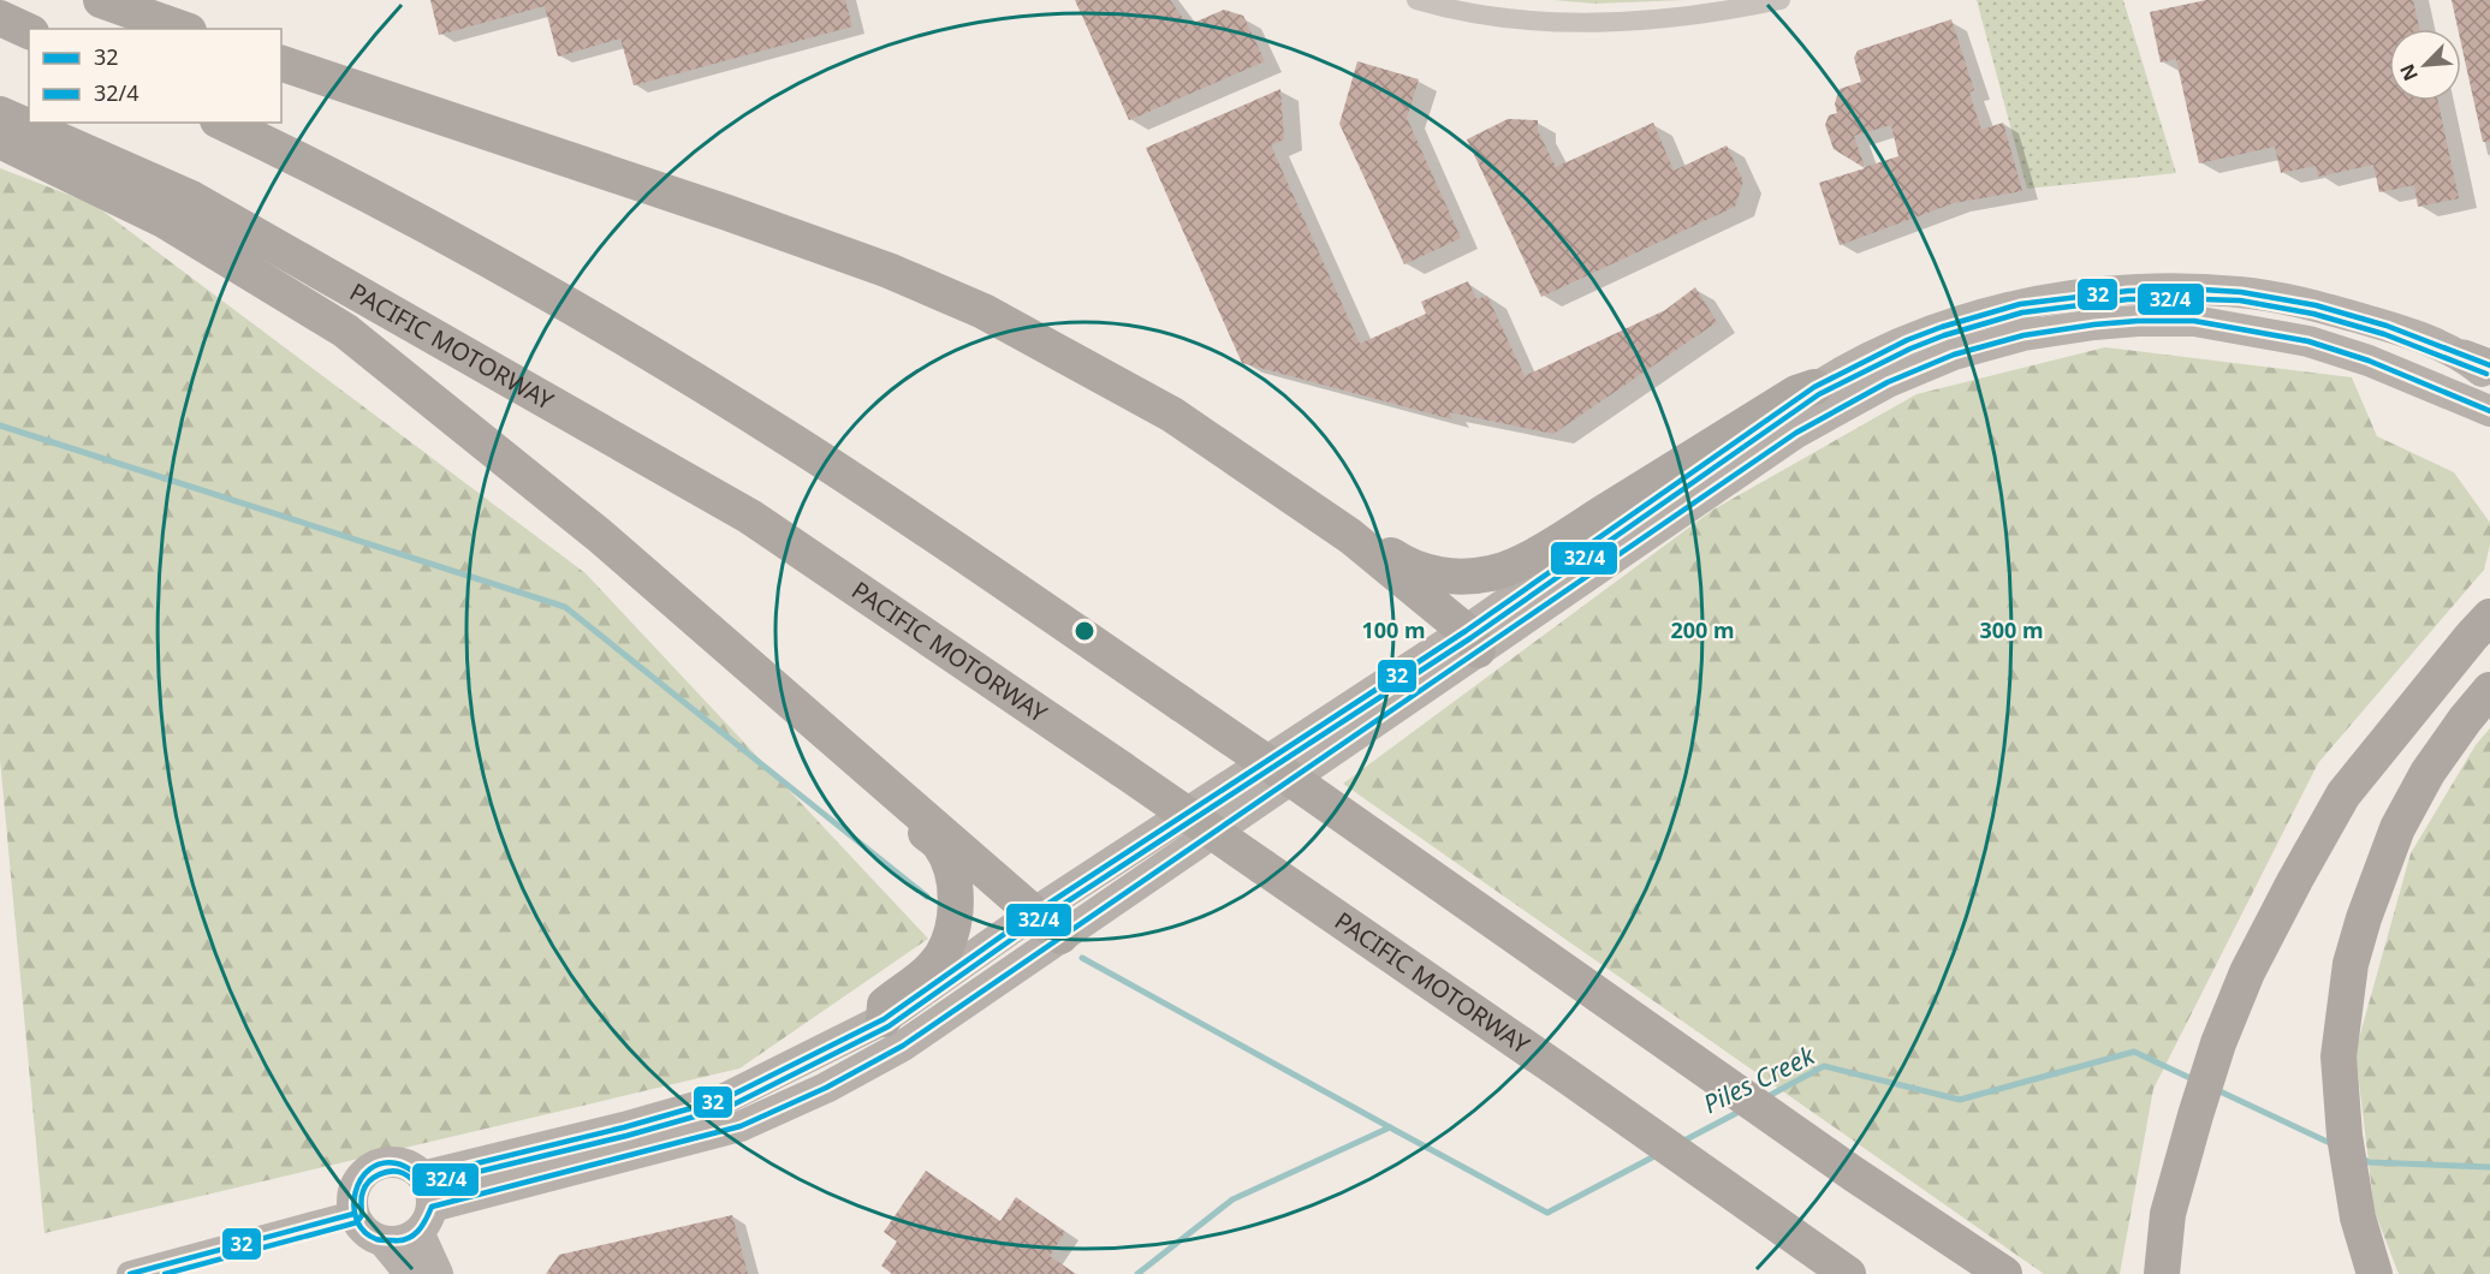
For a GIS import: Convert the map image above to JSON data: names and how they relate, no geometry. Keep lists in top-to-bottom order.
{
  "streets": {
    "highway": ["PACIFIC MOTORWAY"]
  },
  "water": ["Piles Creek"],
  "lines": ["transit line 32", "transit line 32/4"],
  "legend": ["32", "32/4"],
  "north": "bottom left",
  "rings": ["100 m", "200 m", "300 m"]
}
